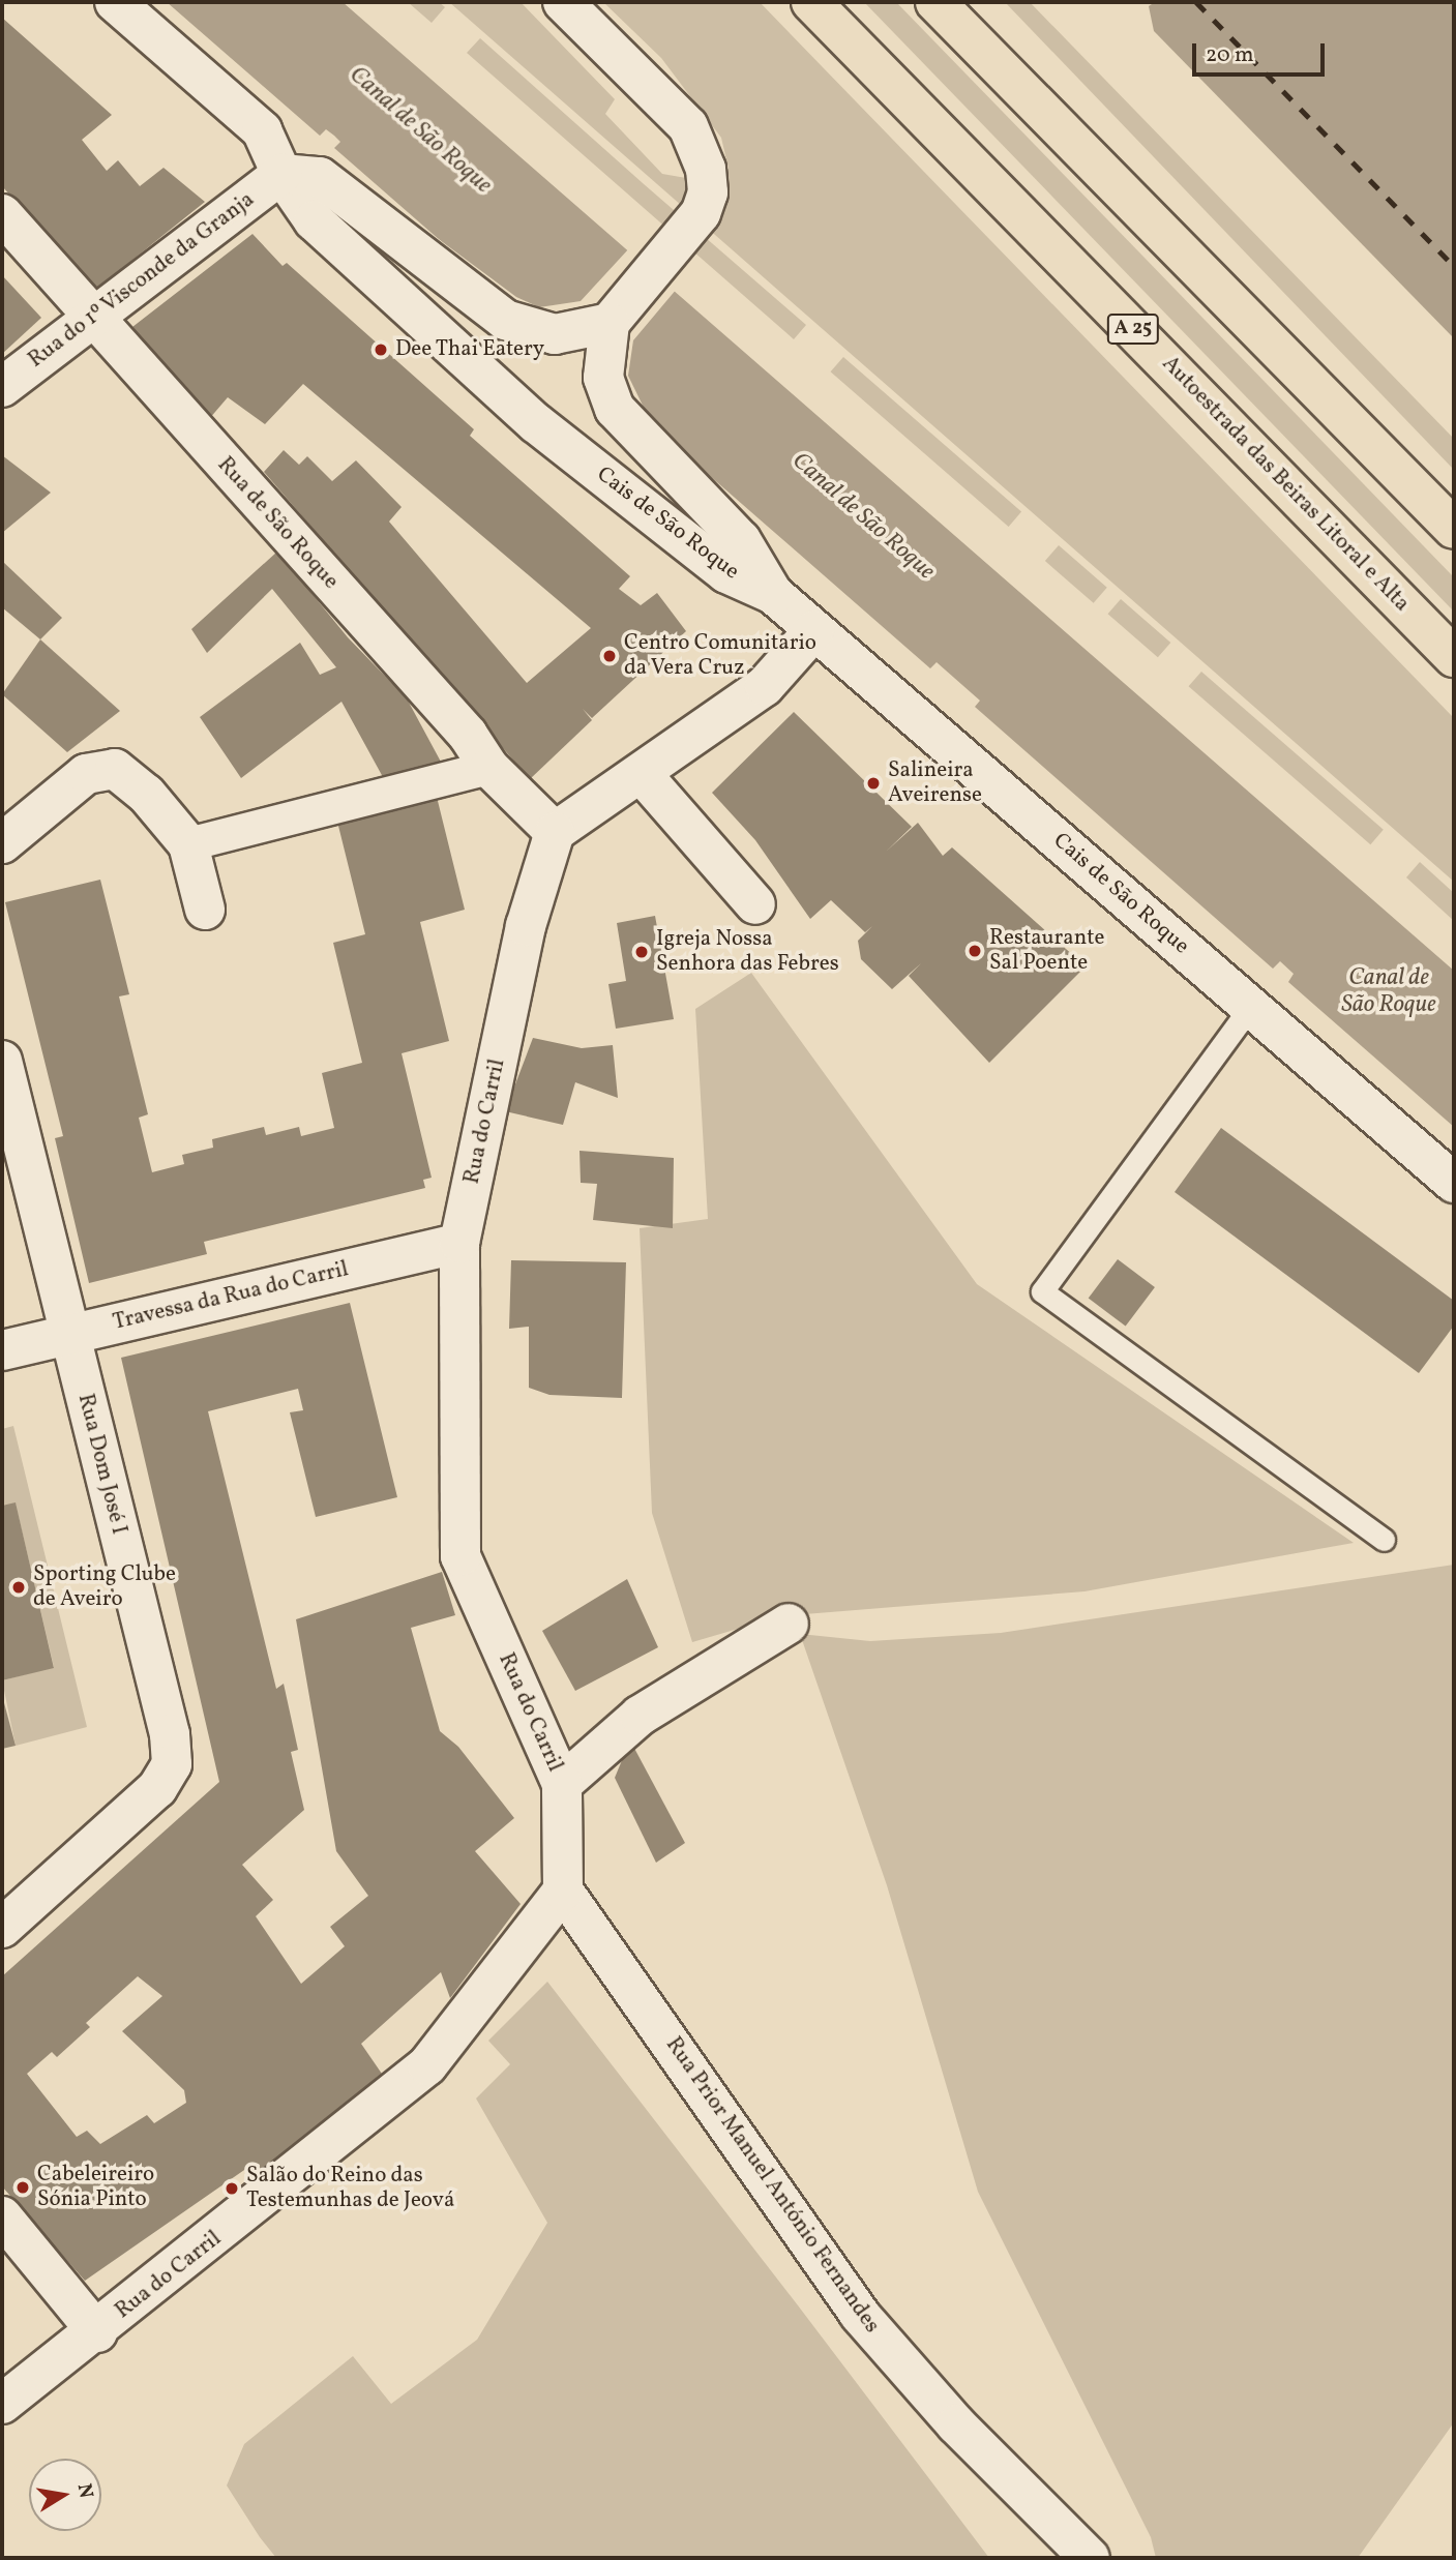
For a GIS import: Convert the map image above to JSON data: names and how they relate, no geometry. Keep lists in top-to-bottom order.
{
  "streets": {
    "highway": ["A 25", "Autoestrada das Beiras Litoral e Alta"],
    "street": [
      "Rua do 1º Visconde da Granja",
      "Rua de São Roque",
      "Cais de São Roque",
      "Rua do Carril",
      "Travessa da Rua do Carril",
      "Rua Dom José I",
      "Rua Prior Manuel António Fernandes"
    ]
  },
  "crossings": [
    ["Rua do 1º Visconde da Granja", "Rua de São Roque"],
    ["Rua do 1º Visconde da Granja", "Cais de São Roque"],
    ["Rua de São Roque", "Rua do Carril"],
    ["Rua do Carril", "Travessa da Rua do Carril"],
    ["Rua do Carril", "Rua Prior Manuel António Fernandes"],
    ["Travessa da Rua do Carril", "Rua Dom José I"]
  ],
  "water": ["Canal de São Roque"],
  "places": [
    "Dee Thai Eatery",
    "Centro Comunitario da Vera Cruz",
    "Salineira Aveirense",
    "Restaurante Sal Poente",
    "Igreja Nossa Senhora das Febres",
    "Sporting Clube de Aveiro",
    "Cabeleireiro Sónia Pinto",
    "Salão do Reino das Testemunhas de Jeová"
  ],
  "scale_bar": "20 m",
  "north": "right"
}
